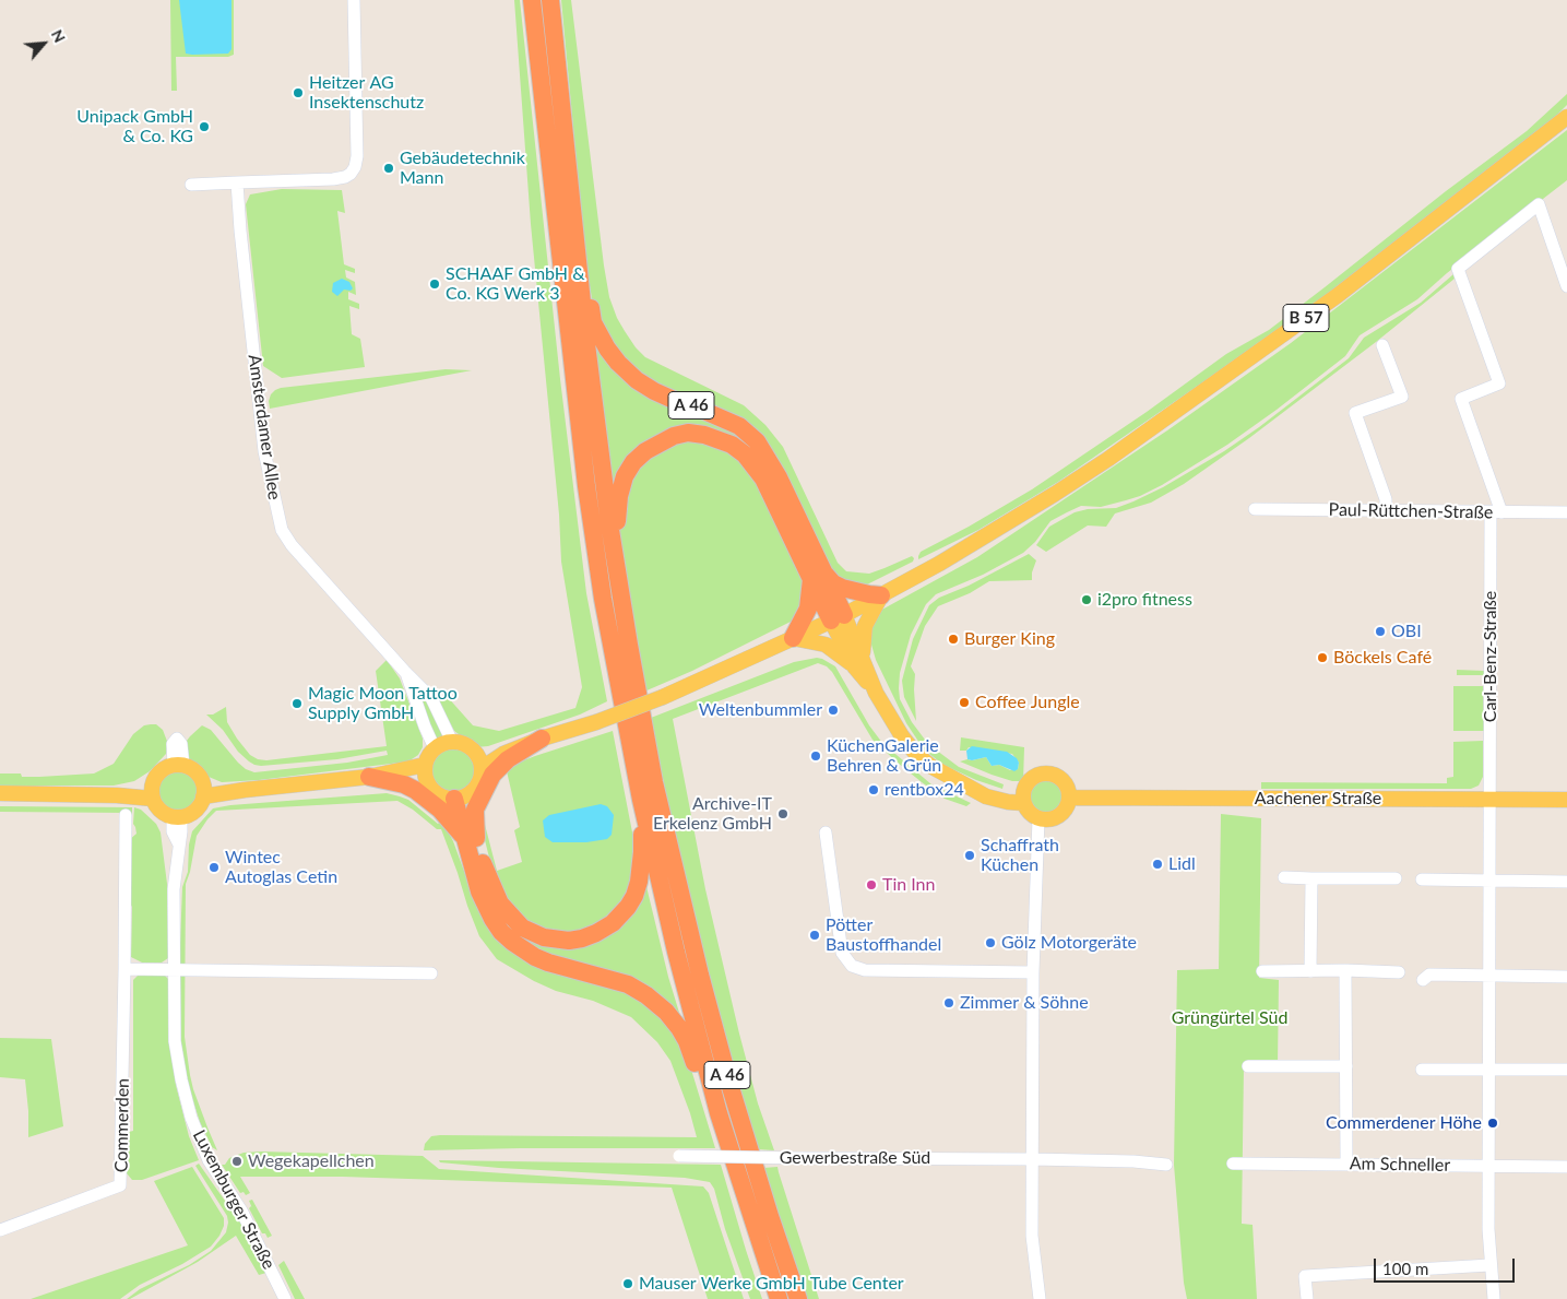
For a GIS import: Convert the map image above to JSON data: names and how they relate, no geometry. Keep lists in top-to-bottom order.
{
  "streets": {
    "highway": ["A 46"],
    "main road": ["B 57", "Aachener Straße"],
    "street": [
      "Amsterdamer Allee",
      "Paul-Rüttchen-Straße",
      "Carl-Benz-Straße",
      "Commerden",
      "Gewerbestraße Süd",
      "Am Schneller",
      "Luxemburger Straße"
    ]
  },
  "crossings": [
    ["B 57", "Amsterdamer Allee"],
    ["Paul-Rüttchen-Straße", "Carl-Benz-Straße"],
    ["Carl-Benz-Straße", "Aachener Straße"]
  ],
  "parks": ["Grüngürtel Süd"],
  "places": [
    "Heitzer AG Insektenschutz",
    "Unipack GmbH & Co. KG",
    "Gebäudetechnik Mann",
    "SCHAAF GmbH & Co. KG Werk 3",
    "i2pro fitness",
    "OBI",
    "Burger King",
    "Böckels Café",
    "Coffee Jungle",
    "Magic Moon Tattoo Supply GmbH",
    "Weltenbummler",
    "KüchenGalerie Behren & Grün",
    "rentbox24",
    "Archive-IT Erkelenz GmbH",
    "Schaffrath Küchen",
    "Lidl",
    "Wintec Autoglas Cetin",
    "Tin Inn",
    "Pötter Baustoffhandel",
    "Gölz Motorgeräte",
    "Zimmer & Söhne",
    "Commerdener Höhe",
    "Wegekapellchen",
    "Mauser Werke GmbH Tube Center"
  ],
  "scale_bar": "100 m",
  "north": "top right"
}
